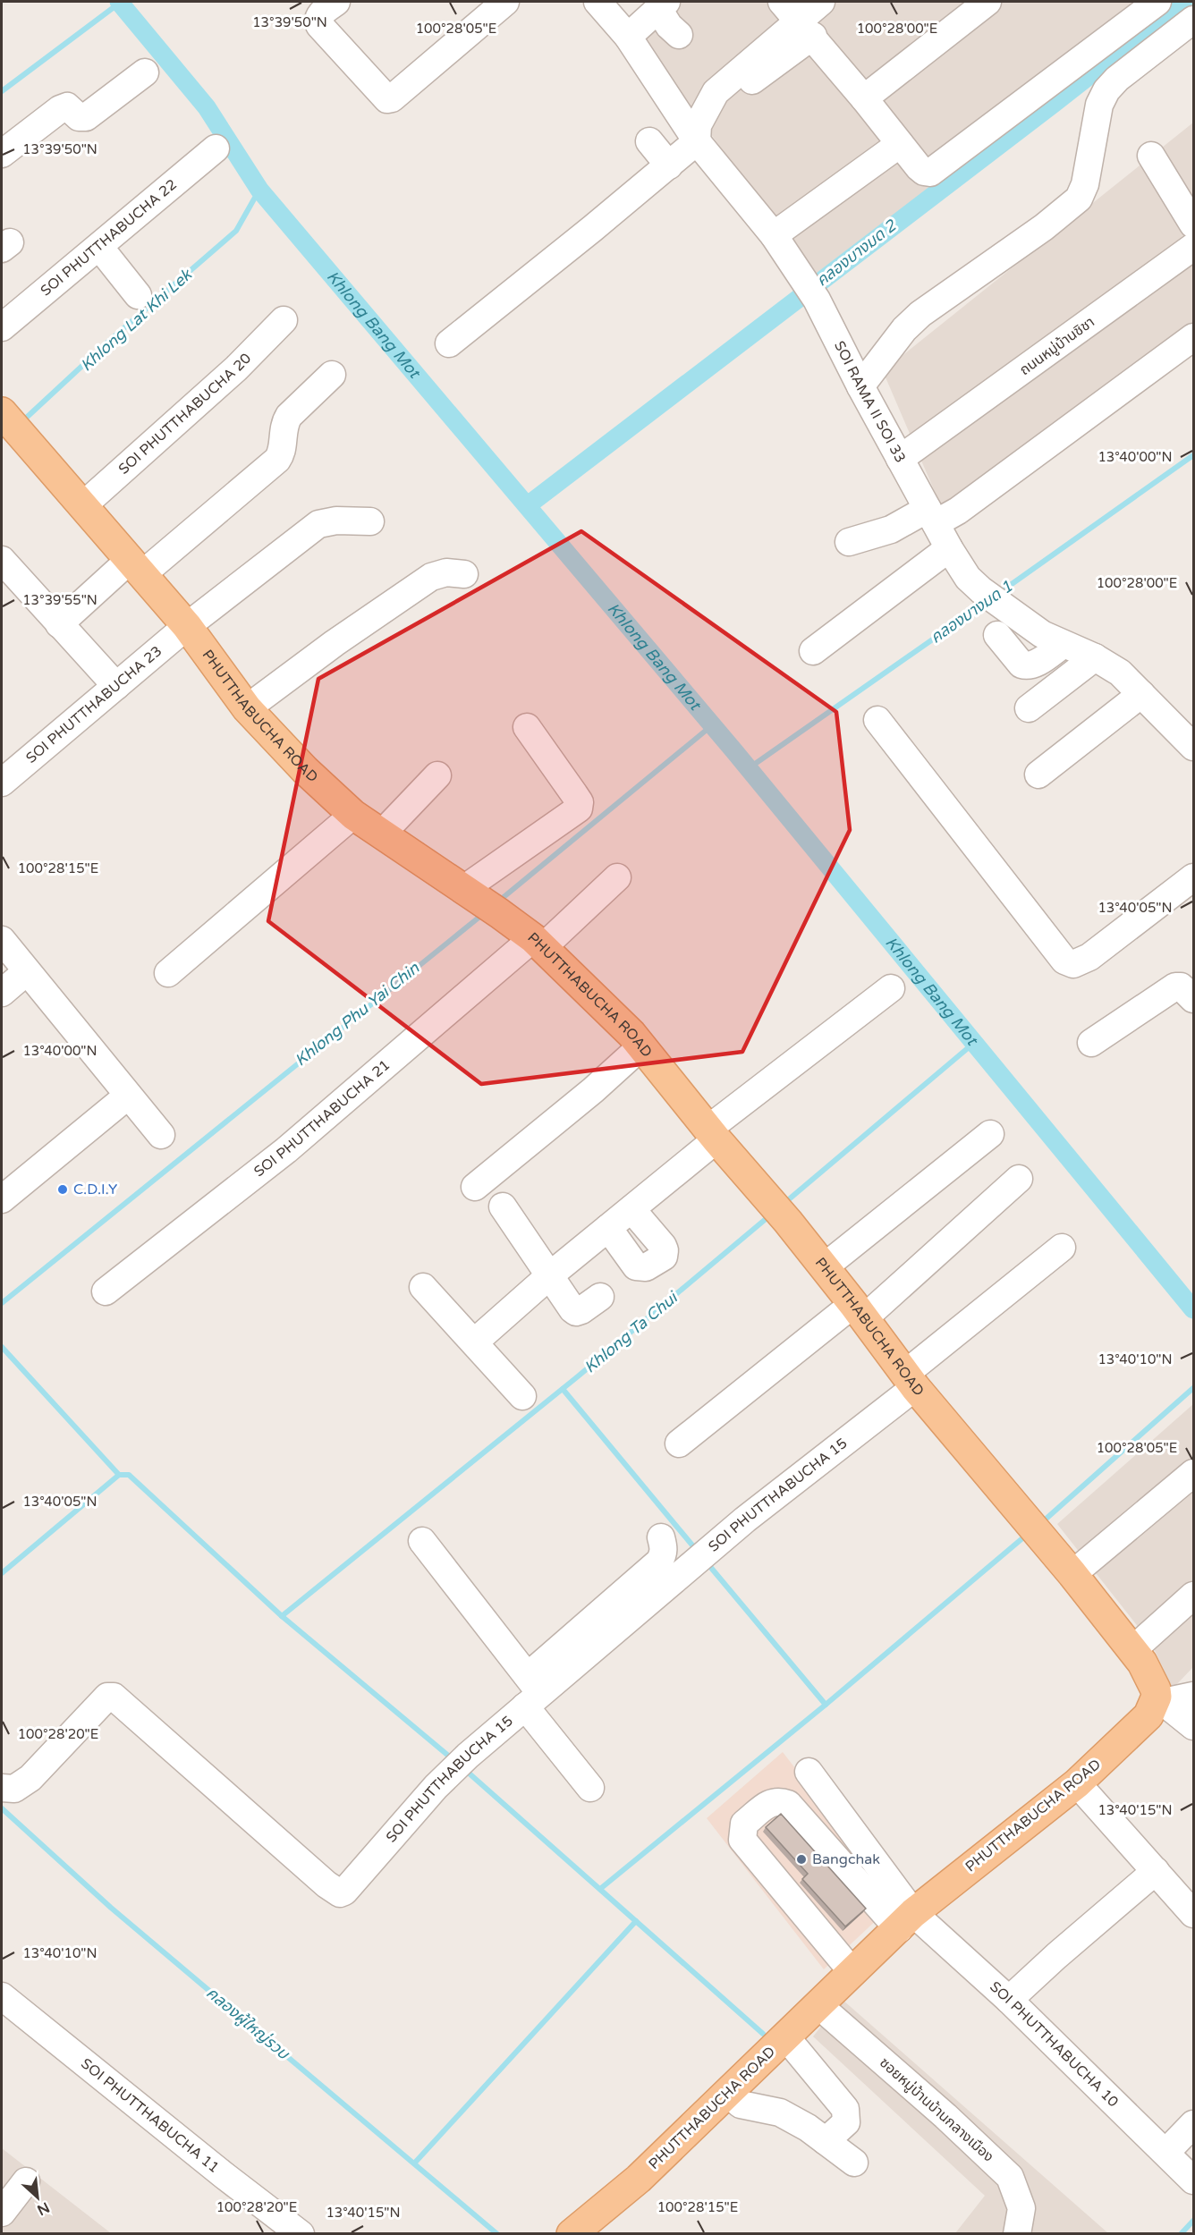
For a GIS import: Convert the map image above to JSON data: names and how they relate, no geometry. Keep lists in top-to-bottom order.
{
  "streets": {
    "main road": ["PHUTTHABUCHA ROAD"],
    "street": [
      "SOI PHUTTHABUCHA 22",
      "ถนนหมู่บ้านชิชา",
      "SOI RAMA II SOI 33",
      "SOI PHUTTHABUCHA 20",
      "SOI PHUTTHABUCHA 23",
      "SOI PHUTTHABUCHA 21",
      "SOI PHUTTHABUCHA 15",
      "SOI PHUTTHABUCHA 10",
      "ซอยหมู่บ้านบ้านกลางเมือง",
      "SOI PHUTTHABUCHA 11"
    ]
  },
  "crossings": [
    ["ถนนหมู่บ้านชิชา", "SOI RAMA II SOI 33"],
    ["SOI PHUTTHABUCHA 20", "PHUTTHABUCHA ROAD"],
    ["SOI PHUTTHABUCHA 23", "PHUTTHABUCHA ROAD"],
    ["PHUTTHABUCHA ROAD", "SOI PHUTTHABUCHA 21"],
    ["PHUTTHABUCHA ROAD", "SOI PHUTTHABUCHA 15"],
    ["PHUTTHABUCHA ROAD", "SOI PHUTTHABUCHA 10"],
    ["PHUTTHABUCHA ROAD", "ซอยหมู่บ้านบ้านกลางเมือง"]
  ],
  "water": [
    "คลองบางมด 2",
    "Khlong Lat Khi Lek",
    "Khlong Bang Mot",
    "คลองบางมด 1",
    "Khlong Phu Yai Chin",
    "Khlong Ta Chui",
    "คลองผู้ใหญ่รวบ"
  ],
  "places": ["C.D.I.Y", "Bangchak"],
  "north": "bottom right",
  "coordinates": [
    "13°39'50\"N",
    "100°28'05\"E",
    "100°28'00\"E",
    "13°40'00\"N",
    "13°39'55\"N",
    "100°28'15\"E",
    "13°40'05\"N",
    "13°40'10\"N",
    "100°28'20\"E",
    "13°40'15\"N"
  ]
}
